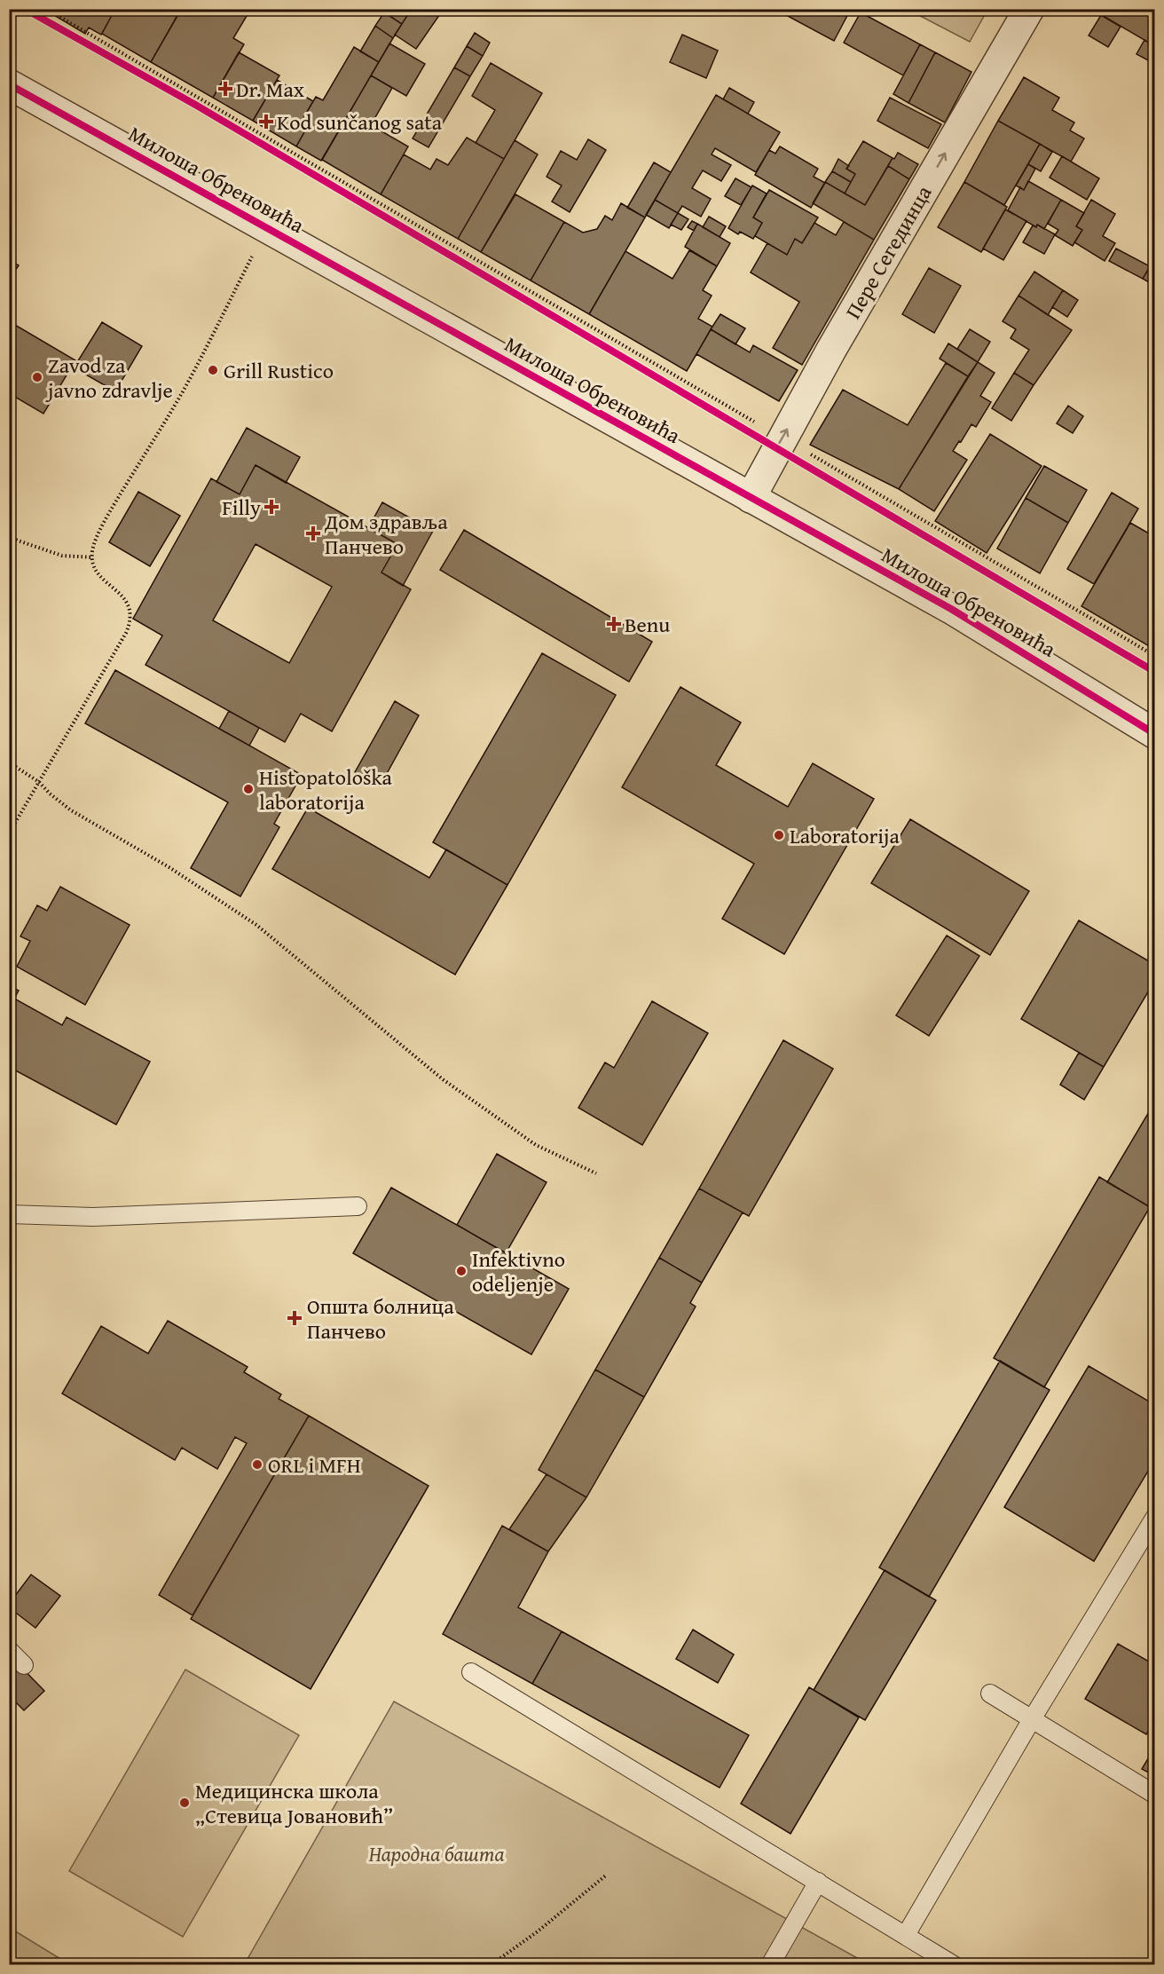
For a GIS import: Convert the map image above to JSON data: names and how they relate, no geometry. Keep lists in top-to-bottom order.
{
  "streets": {
    "street": ["Милоша Обреновића", "Пере Сегединца"]
  },
  "crossings": [
    ["Милоша Обреновића", "Пере Сегединца"]
  ],
  "one_way": ["Пере Сегединца"],
  "parks": ["Народна башта"],
  "places": {
    "health": [
      "Dr. Max",
      "Kod sunčanog sata",
      "Filly",
      "Дом здравља Панчево",
      "Benu",
      "Општа болница Панчево"
    ],
    "other": [
      "Grill Rustico",
      "Zavod za javno zdravlje",
      "Histopatološka laboratorija",
      "Laboratorija",
      "Infektivno odeljenje",
      "ORL i MFH",
      "Медицинска школа „Стевица Јовановић”"
    ]
  }
}
